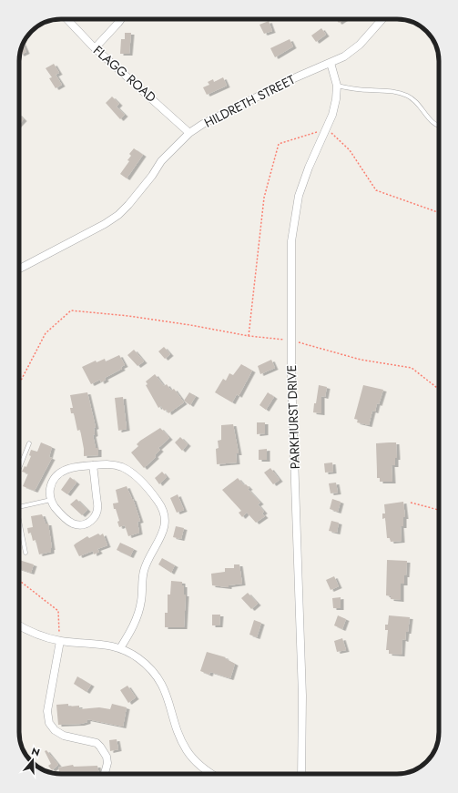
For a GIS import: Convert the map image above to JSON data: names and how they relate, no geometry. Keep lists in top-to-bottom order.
{
  "streets": {
    "street": ["FLAGG ROAD", "HILDRETH STREET", "PARKHURST DRIVE"]
  },
  "crossings": [
    ["FLAGG ROAD", "HILDRETH STREET"],
    ["HILDRETH STREET", "PARKHURST DRIVE"]
  ],
  "north": "top"
}
